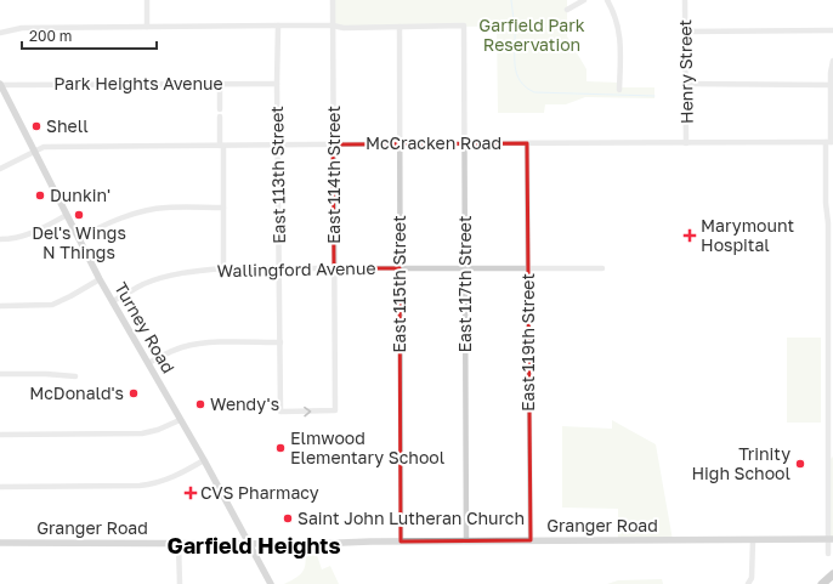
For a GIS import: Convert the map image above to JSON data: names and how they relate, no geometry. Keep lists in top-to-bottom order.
{
  "streets": {
    "main road": ["Turney Road", "Granger Road"],
    "street": [
      "Henry Street",
      "Park Heights Avenue",
      "McCracken Road",
      "East 113th Street",
      "East 114th Street",
      "Wallingford Avenue",
      "East 115th Street",
      "East 117th Street",
      "East 119th Street"
    ]
  },
  "crossings": [
    ["Henry Street", "McCracken Road"],
    ["Park Heights Avenue", "East 113th Street"],
    ["Park Heights Avenue", "Turney Road"],
    ["McCracken Road", "East 113th Street"],
    ["McCracken Road", "East 114th Street"],
    ["McCracken Road", "East 115th Street"],
    ["McCracken Road", "East 117th Street"],
    ["McCracken Road", "Turney Road"],
    ["McCracken Road", "East 119th Street"],
    ["East 113th Street", "East 114th Street"],
    ["East 113th Street", "Wallingford Avenue"],
    ["East 114th Street", "Wallingford Avenue"],
    ["Wallingford Avenue", "East 115th Street"],
    ["Wallingford Avenue", "East 117th Street"],
    ["Wallingford Avenue", "Turney Road"],
    ["Wallingford Avenue", "East 119th Street"],
    ["East 115th Street", "East 117th Street"],
    ["East 115th Street", "Granger Road"],
    ["East 117th Street", "Granger Road"],
    ["Turney Road", "Granger Road"],
    ["East 119th Street", "Granger Road"]
  ],
  "districts": ["Garfield Heights"],
  "parks": ["Garfield Park Reservation"],
  "places": {
    "other": [
      "Shell",
      "Dunkin'",
      "Del's Wings N Things",
      "McDonald's",
      "Wendy's",
      "Elmwood Elementary School",
      "Trinity High School",
      "Saint John Lutheran Church"
    ],
    "health": ["Marymount Hospital", "CVS Pharmacy"]
  },
  "scale_bar": "200 m"
}
